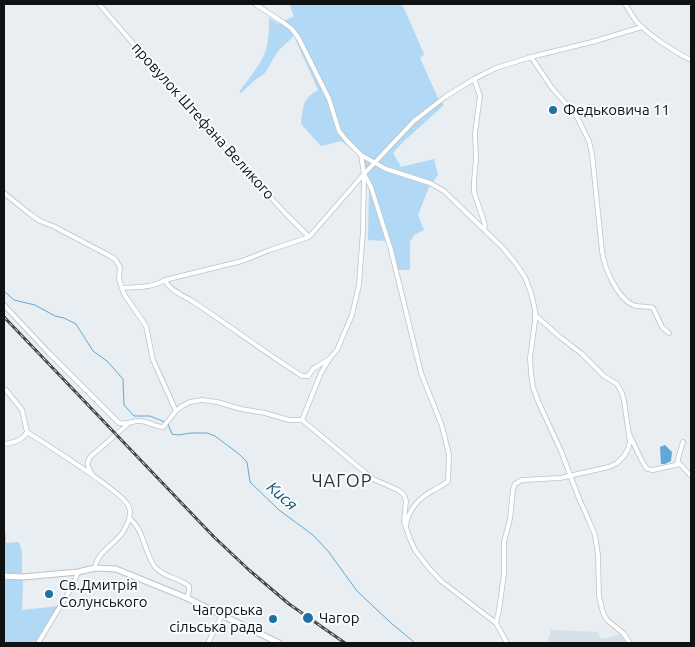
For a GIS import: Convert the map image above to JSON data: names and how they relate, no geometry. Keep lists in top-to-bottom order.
{
  "streets": {
    "street": ["провулок Штефана Великого"]
  },
  "districts": ["ЧАГОР"],
  "water": ["Кися"],
  "places": [
    "Федьковича 11",
    "Св.Дмитрія Солунського",
    "Чагор",
    "Чагорська сільська рада"
  ]
}
